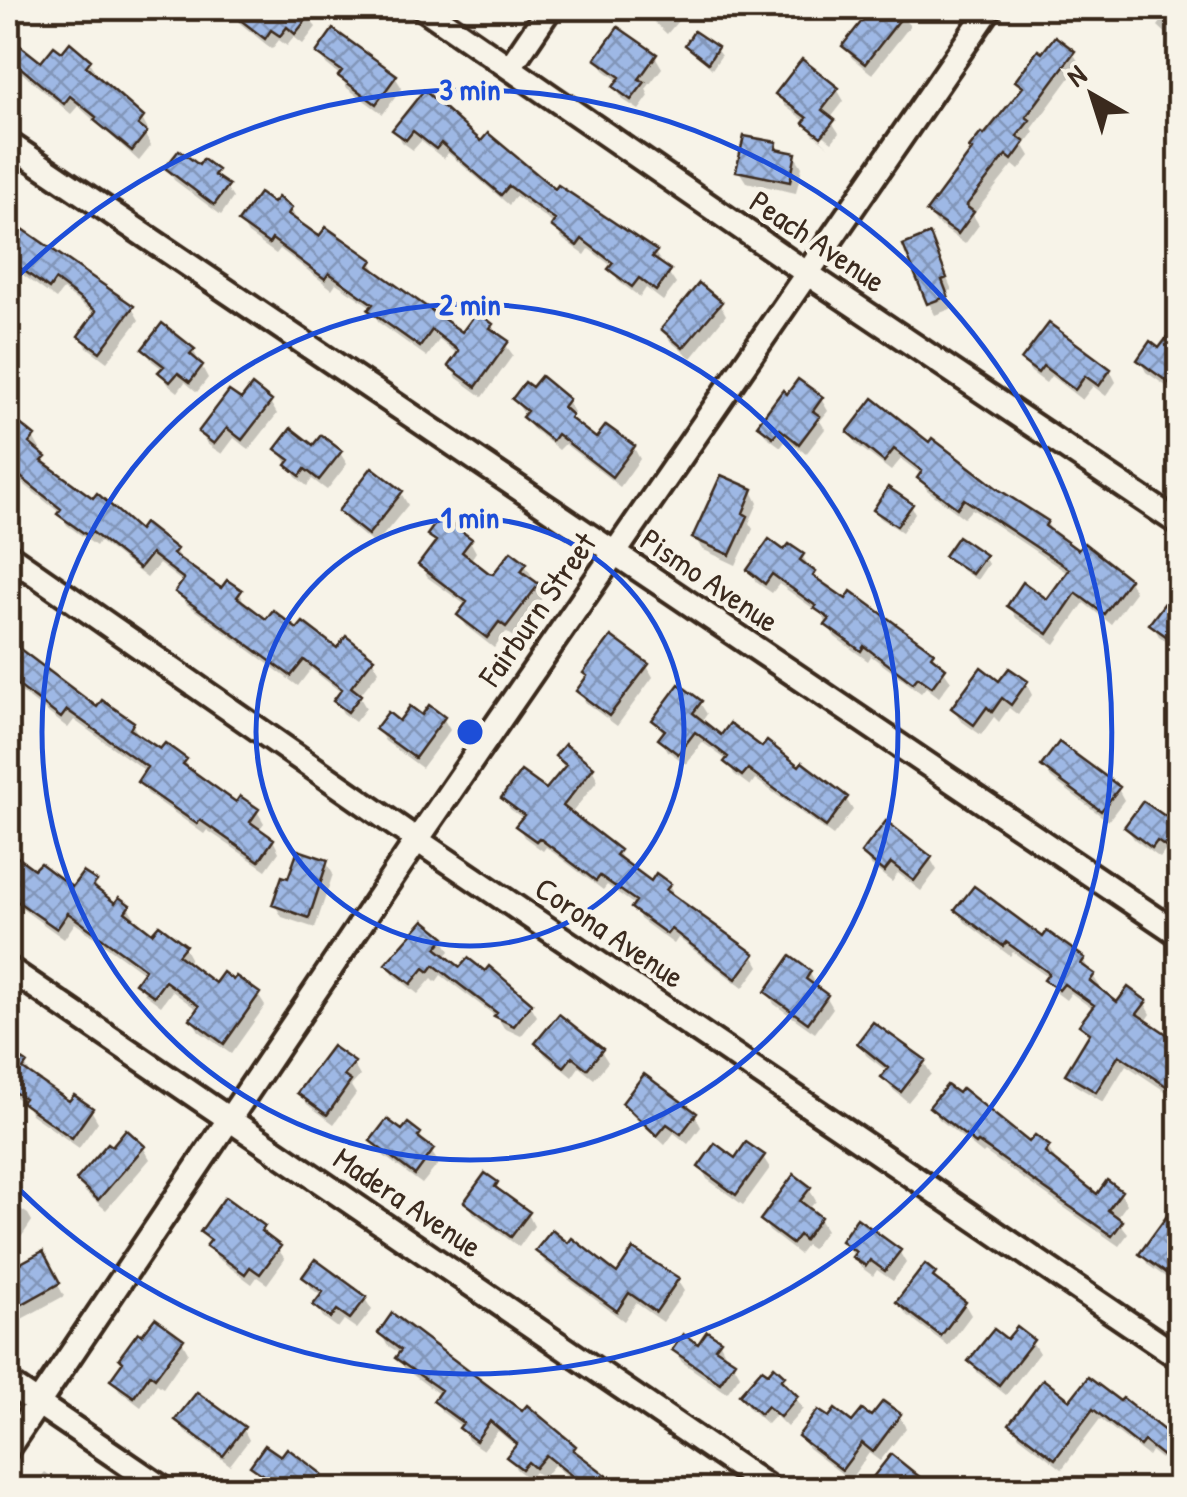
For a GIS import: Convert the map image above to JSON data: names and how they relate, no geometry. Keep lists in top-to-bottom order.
{
  "streets": {
    "street": [
      "Peach Avenue",
      "Pismo Avenue",
      "Fairburn Street",
      "Corona Avenue",
      "Madera Avenue"
    ]
  },
  "crossings": [
    ["Peach Avenue", "Fairburn Street"],
    ["Pismo Avenue", "Fairburn Street"],
    ["Fairburn Street", "Corona Avenue"],
    ["Fairburn Street", "Madera Avenue"]
  ],
  "north": "top left",
  "rings": ["3 min", "2 min", "1 min"]
}
